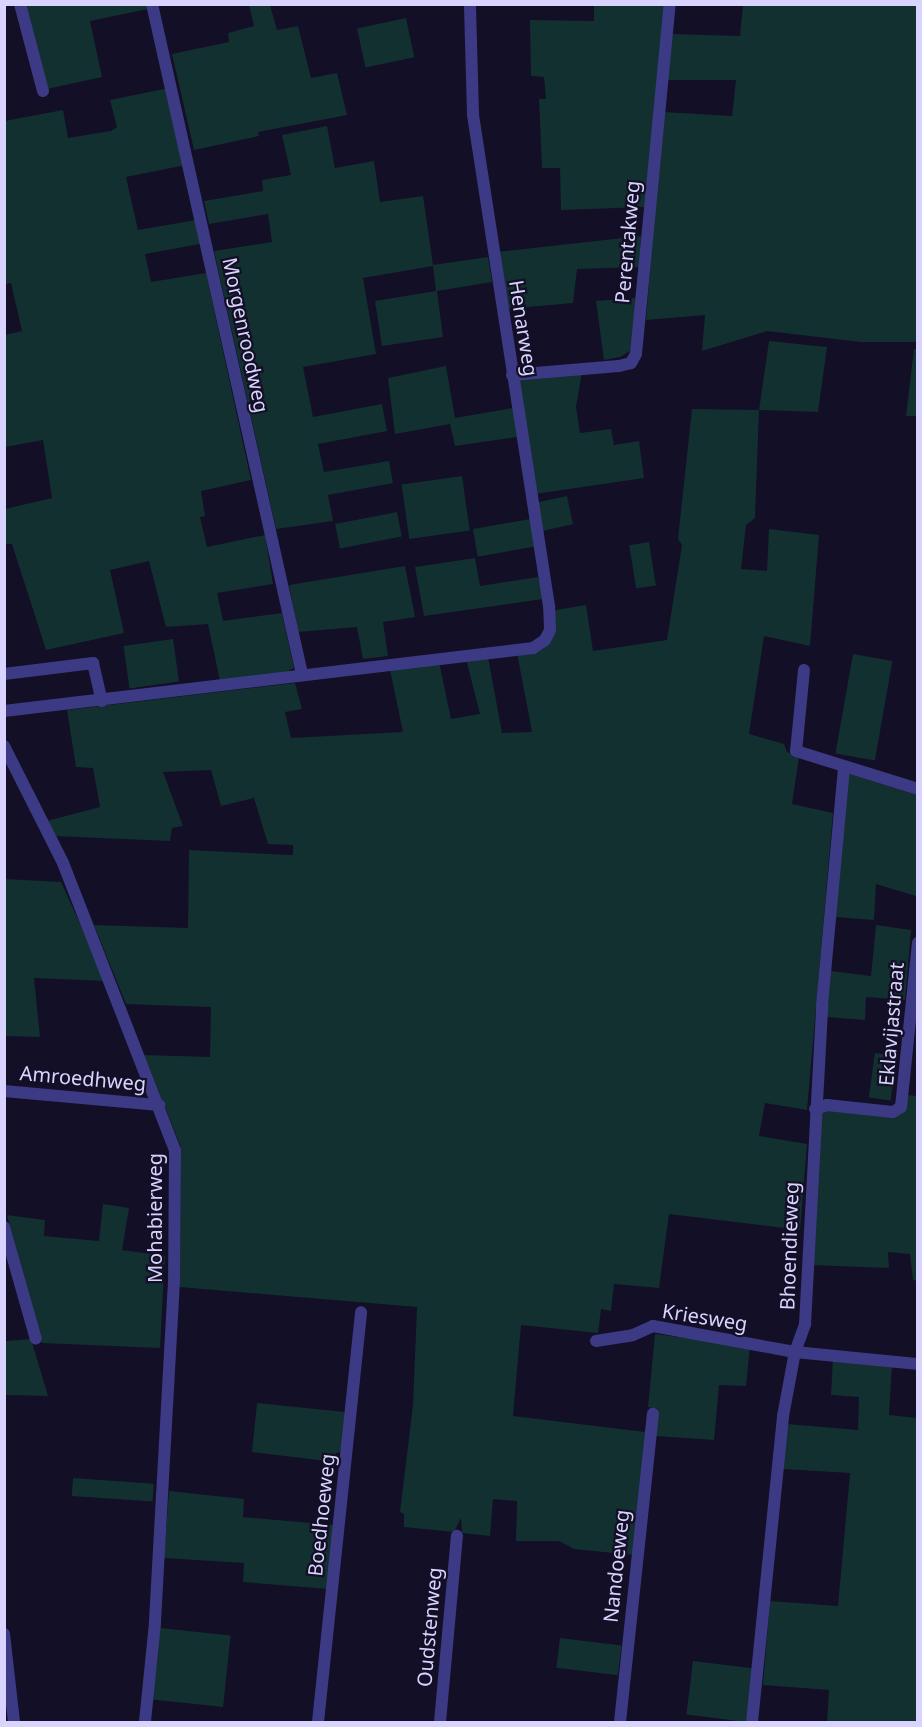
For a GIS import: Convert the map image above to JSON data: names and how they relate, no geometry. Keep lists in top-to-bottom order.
{
  "streets": {
    "street": [
      "Perentakweg",
      "Henarweg",
      "Morgenroodweg",
      "Eklavijastraat",
      "Amroedhweg",
      "Mohabierweg",
      "Bhoendieweg",
      "Kriesweg",
      "Boedhoeweg",
      "Nandoeweg",
      "Oudstenweg"
    ]
  },
  "crossings": [
    ["Perentakweg", "Henarweg"],
    ["Henarweg", "Morgenroodweg"],
    ["Eklavijastraat", "Bhoendieweg"],
    ["Amroedhweg", "Mohabierweg"],
    ["Bhoendieweg", "Kriesweg"]
  ]
}
